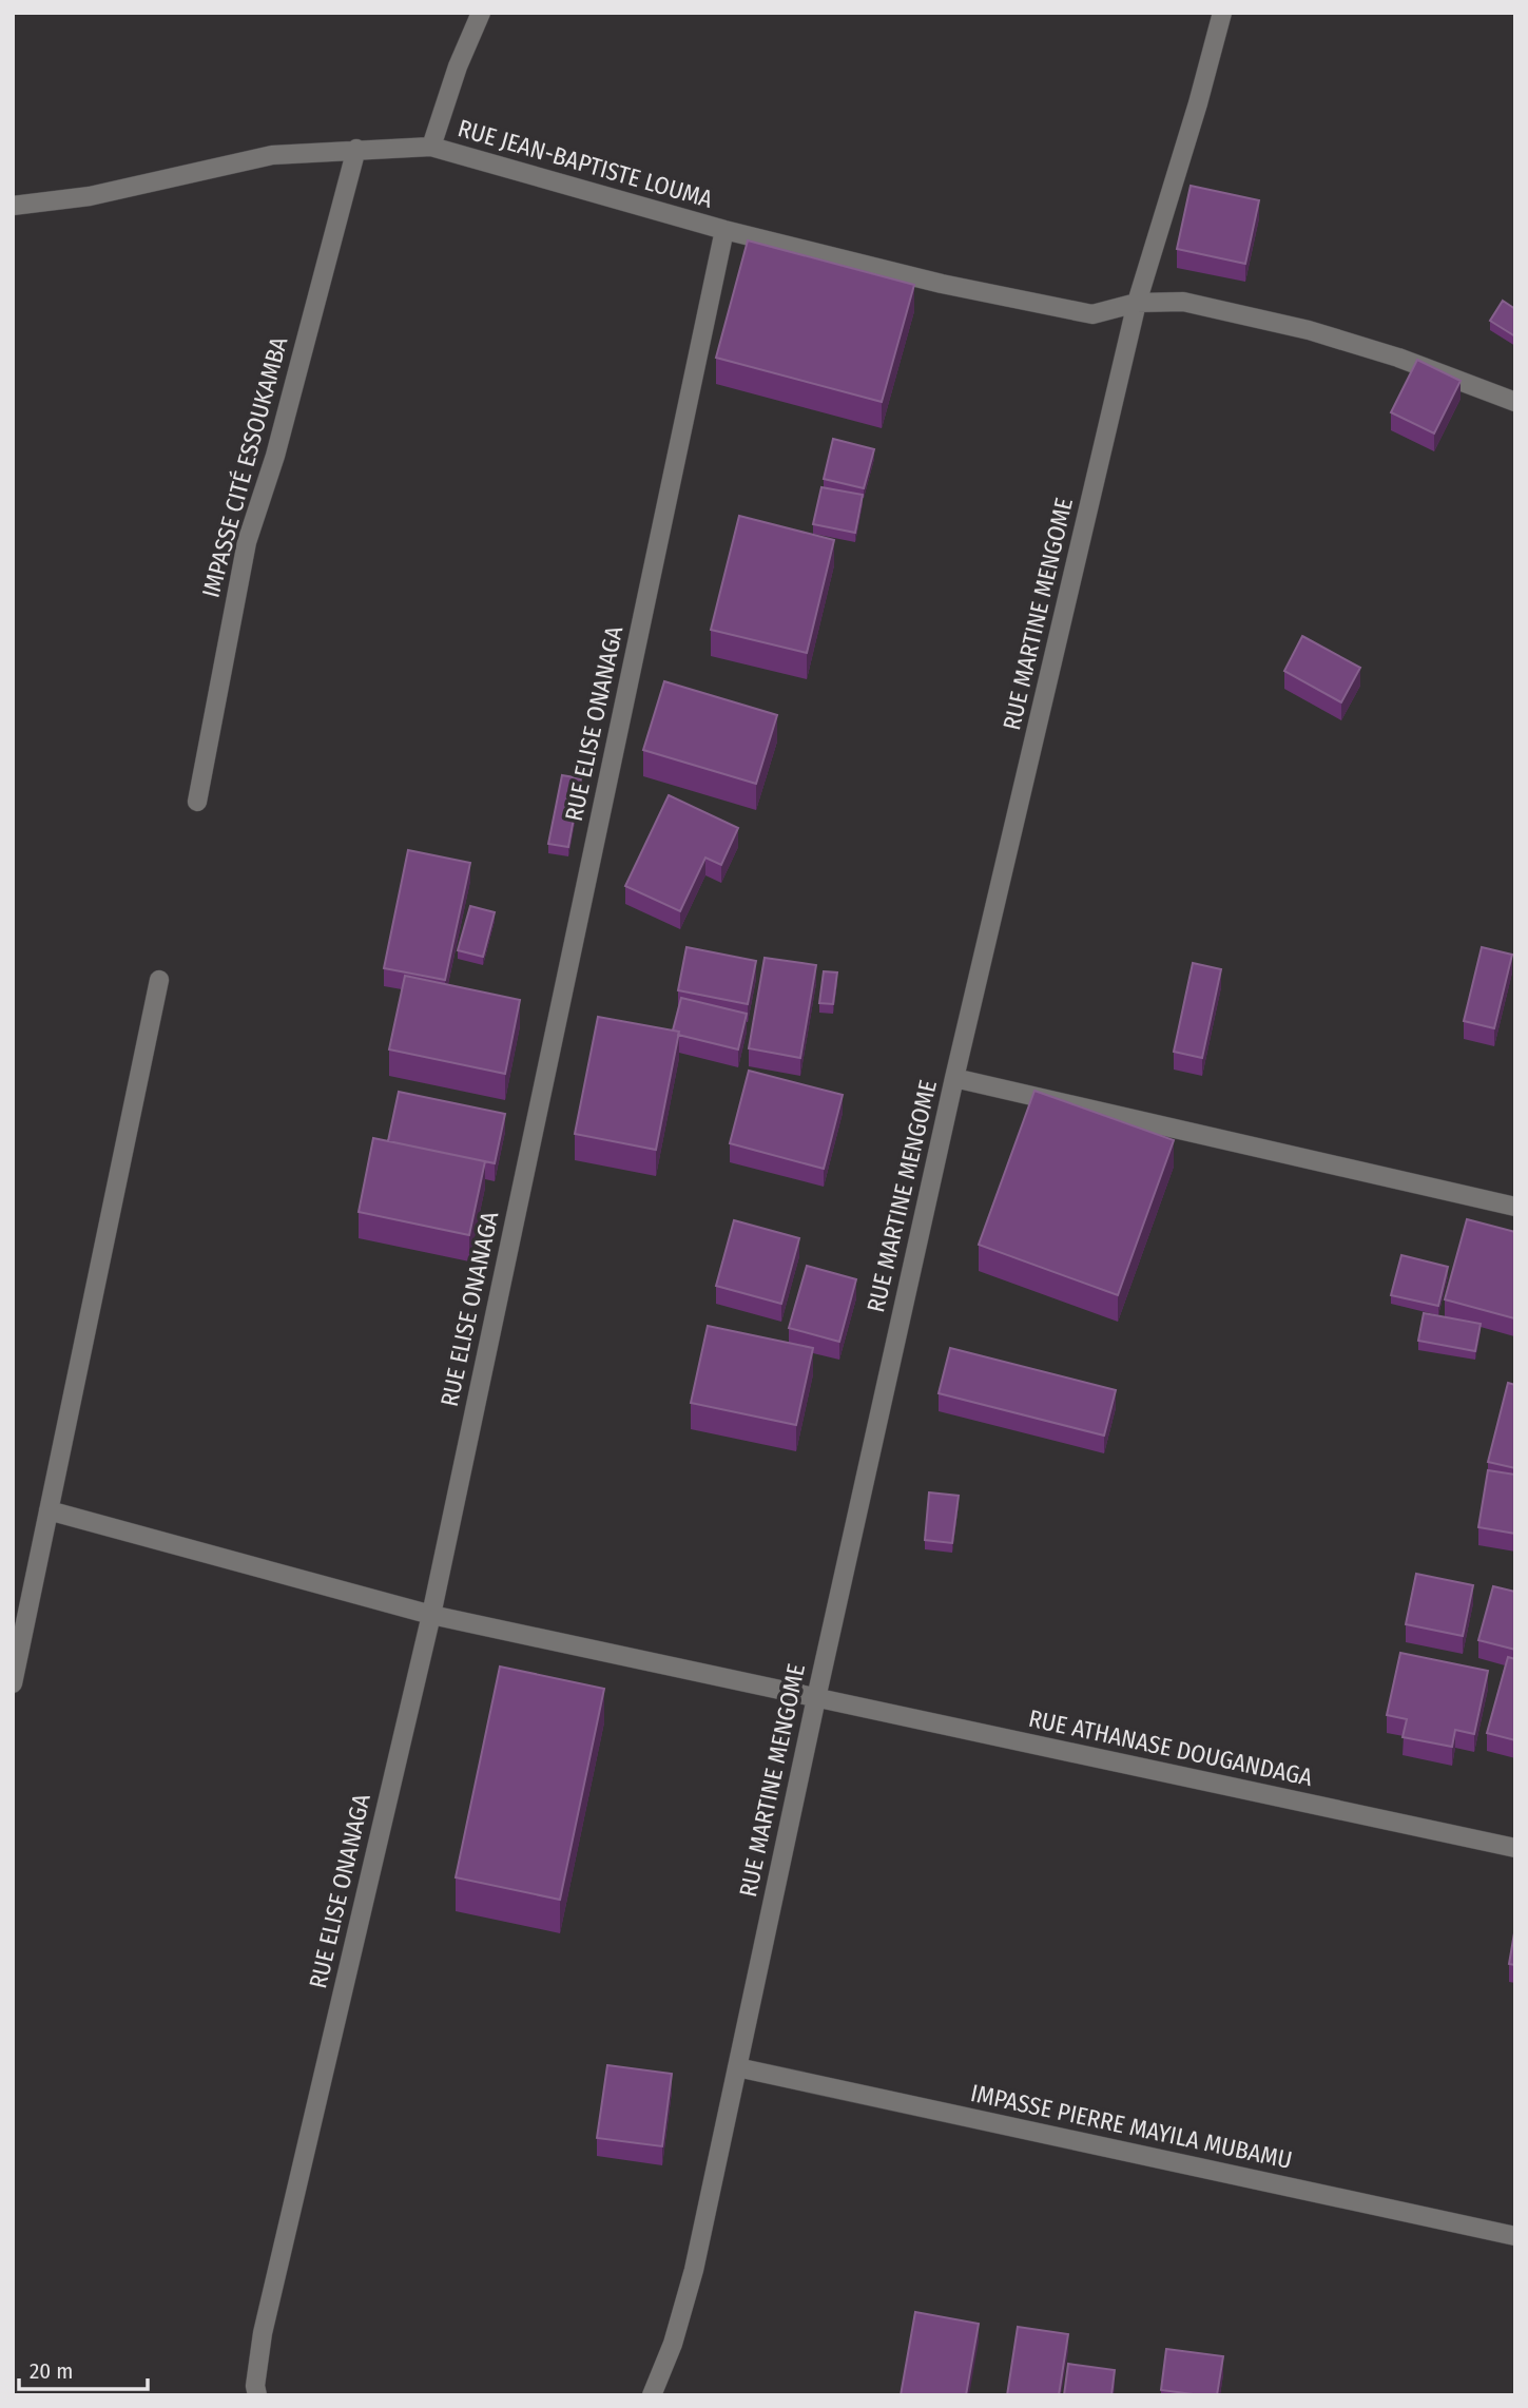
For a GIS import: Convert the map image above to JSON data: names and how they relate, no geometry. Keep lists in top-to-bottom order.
{
  "streets": {
    "street": [
      "RUE JEAN-BAPTISTE LOUMA",
      "IMPASSE CITÉ ESSOUKAMBA",
      "RUE MARTINE MENGOME",
      "RUE ELISE ONANAGA",
      "RUE ATHANASE DOUGANDAGA",
      "IMPASSE PIERRE MAYILA MUBAMU"
    ]
  },
  "crossings": [
    ["RUE JEAN-BAPTISTE LOUMA", "IMPASSE CITÉ ESSOUKAMBA"],
    ["RUE JEAN-BAPTISTE LOUMA", "RUE MARTINE MENGOME"],
    ["RUE JEAN-BAPTISTE LOUMA", "RUE ELISE ONANAGA"],
    ["RUE MARTINE MENGOME", "RUE ATHANASE DOUGANDAGA"],
    ["RUE MARTINE MENGOME", "IMPASSE PIERRE MAYILA MUBAMU"],
    ["RUE ELISE ONANAGA", "RUE ATHANASE DOUGANDAGA"]
  ],
  "scale_bar": "20 m"
}
